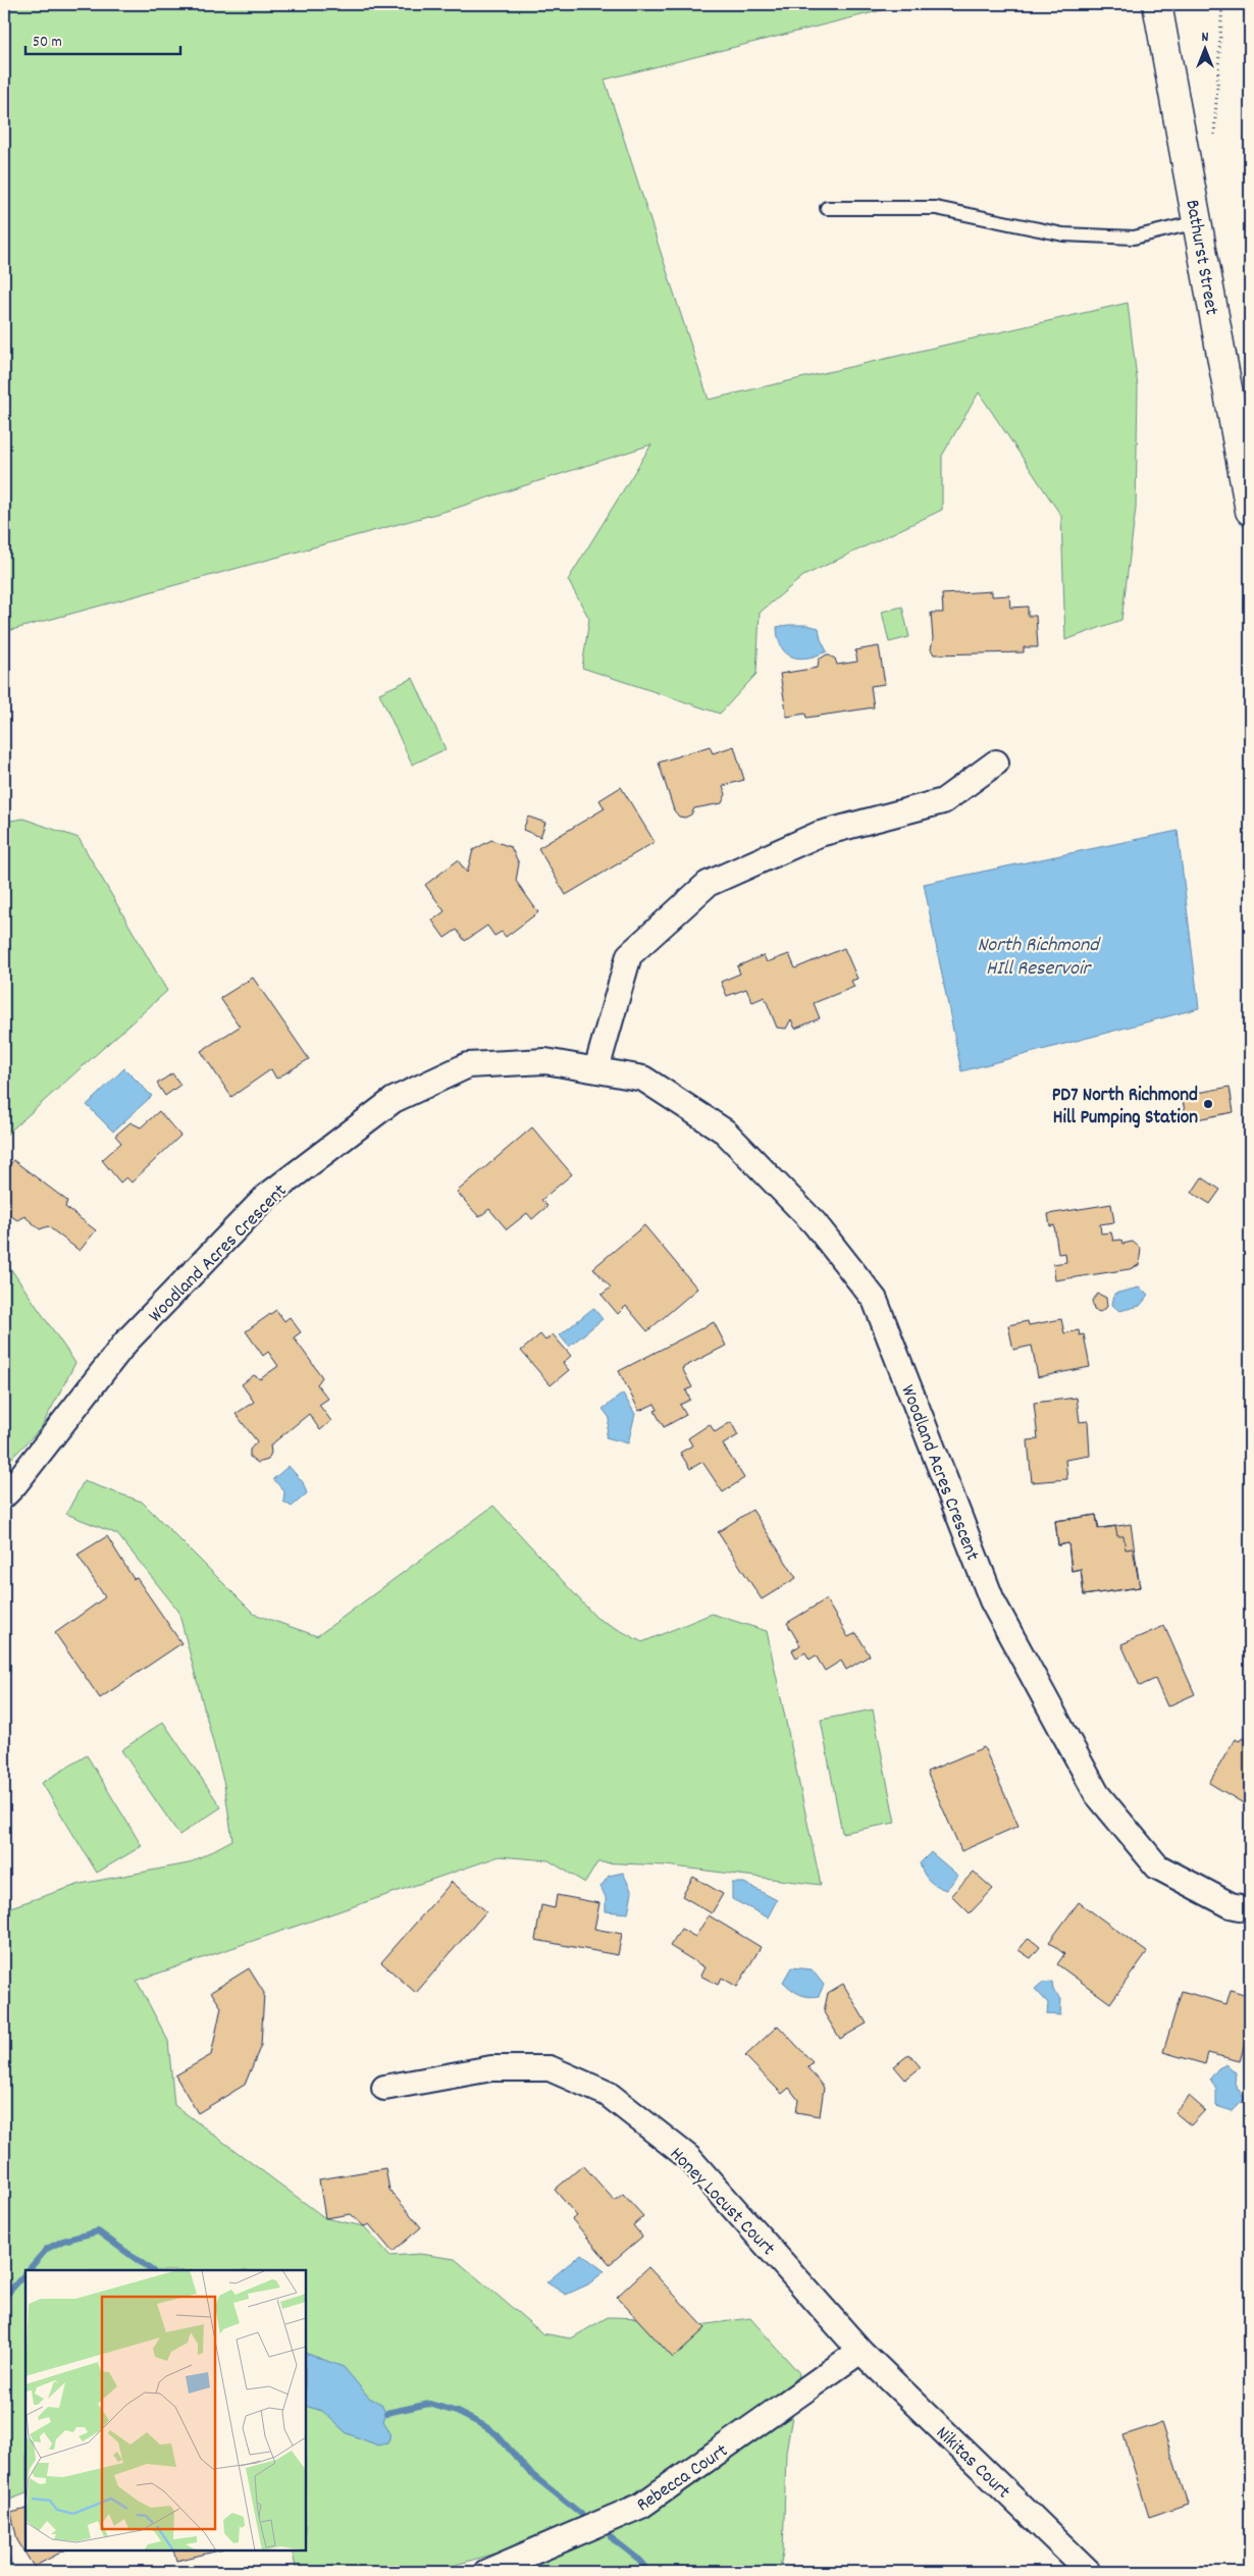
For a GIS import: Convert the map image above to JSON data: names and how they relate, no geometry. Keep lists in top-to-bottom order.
{
  "streets": {
    "main road": ["Bathurst Street"],
    "street": [
      "Woodland Acres Crescent",
      "Honey Locust Court",
      "Nikitas Court",
      "Rebecca Court"
    ]
  },
  "crossings": [
    ["Honey Locust Court", "Nikitas Court"],
    ["Honey Locust Court", "Rebecca Court"],
    ["Nikitas Court", "Rebecca Court"]
  ],
  "water": ["North Richmond HIll Reservoir"],
  "places": ["PD7 North Richmond Hill Pumping Station"],
  "scale_bar": "50 m",
  "north": "top"
}
